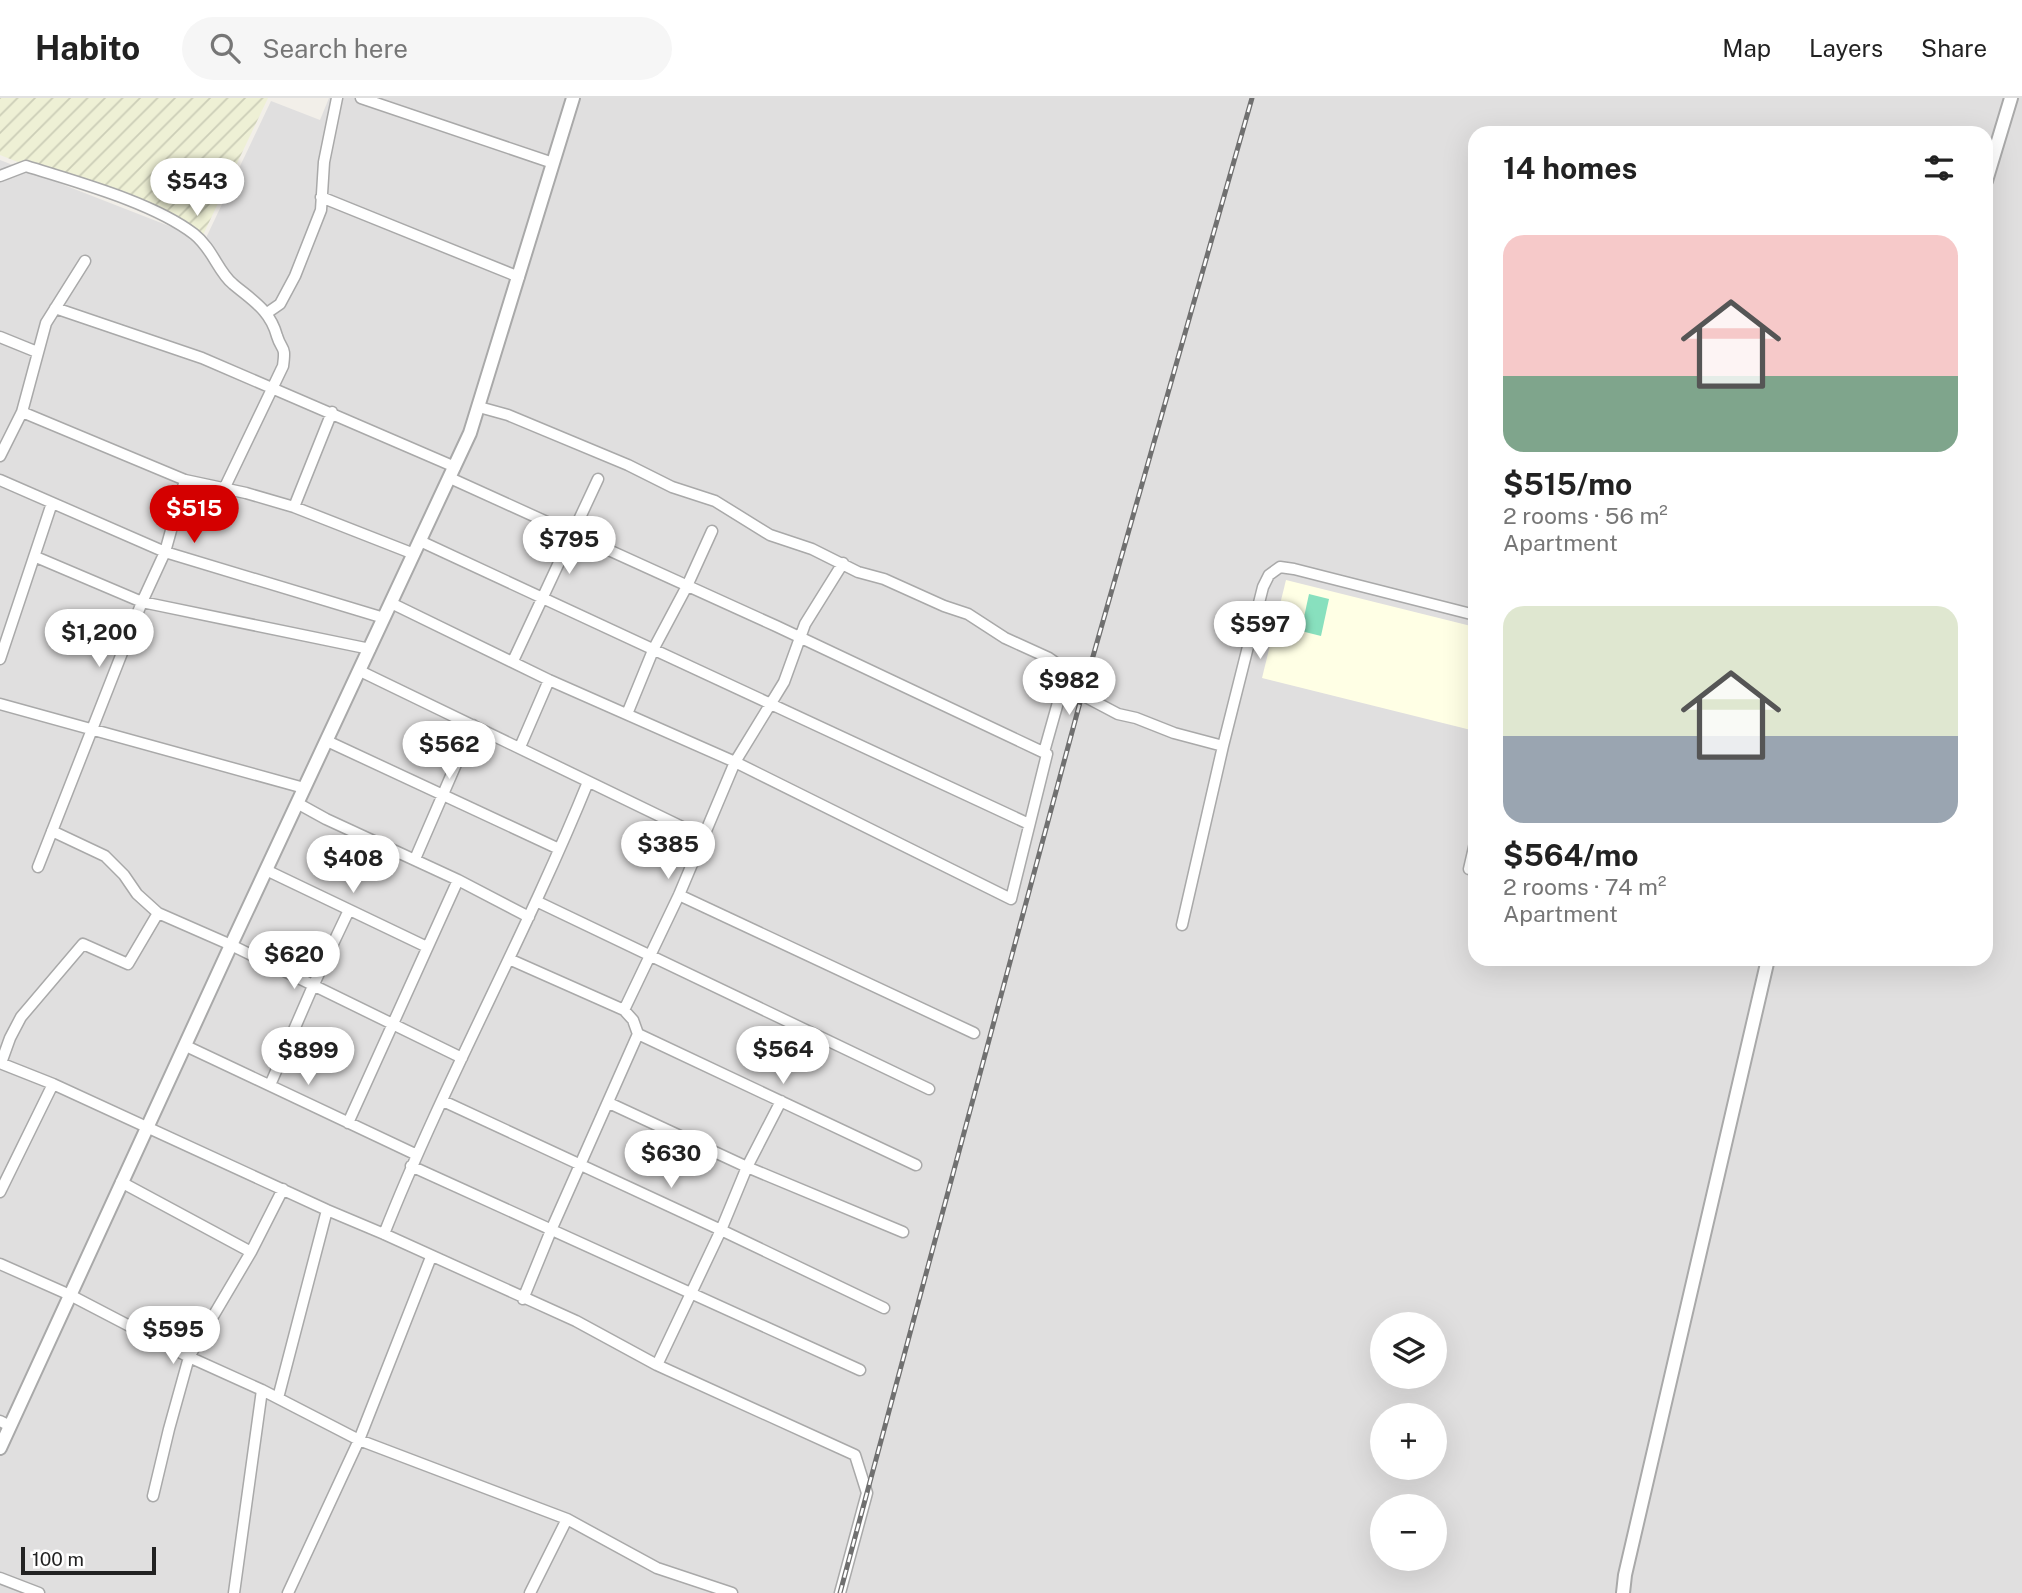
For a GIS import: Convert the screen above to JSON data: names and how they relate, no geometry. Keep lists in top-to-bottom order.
{
  "scale_bar": "100 m",
  "page": {
    "header": "Habito",
    "search": "Search here",
    "nav": ["Map", "Layers", "Share"],
    "heading": "14 homes",
    "price": [
      "$543",
      "$515",
      "$795",
      "$597",
      "$1,200",
      "$982",
      "$562",
      "$385",
      "$408",
      "$620",
      "$564",
      "$899",
      "$630",
      "$595"
    ],
    "list": [
      {
        "name": "$515/mo",
        "note": "2 rooms · 56 m² · Apartment"
      },
      {
        "name": "$564/mo",
        "note": "2 rooms · 74 m² · Apartment"
      }
    ],
    "map_buttons": ["+", "−"],
    "scale": "100 m"
  }
}
